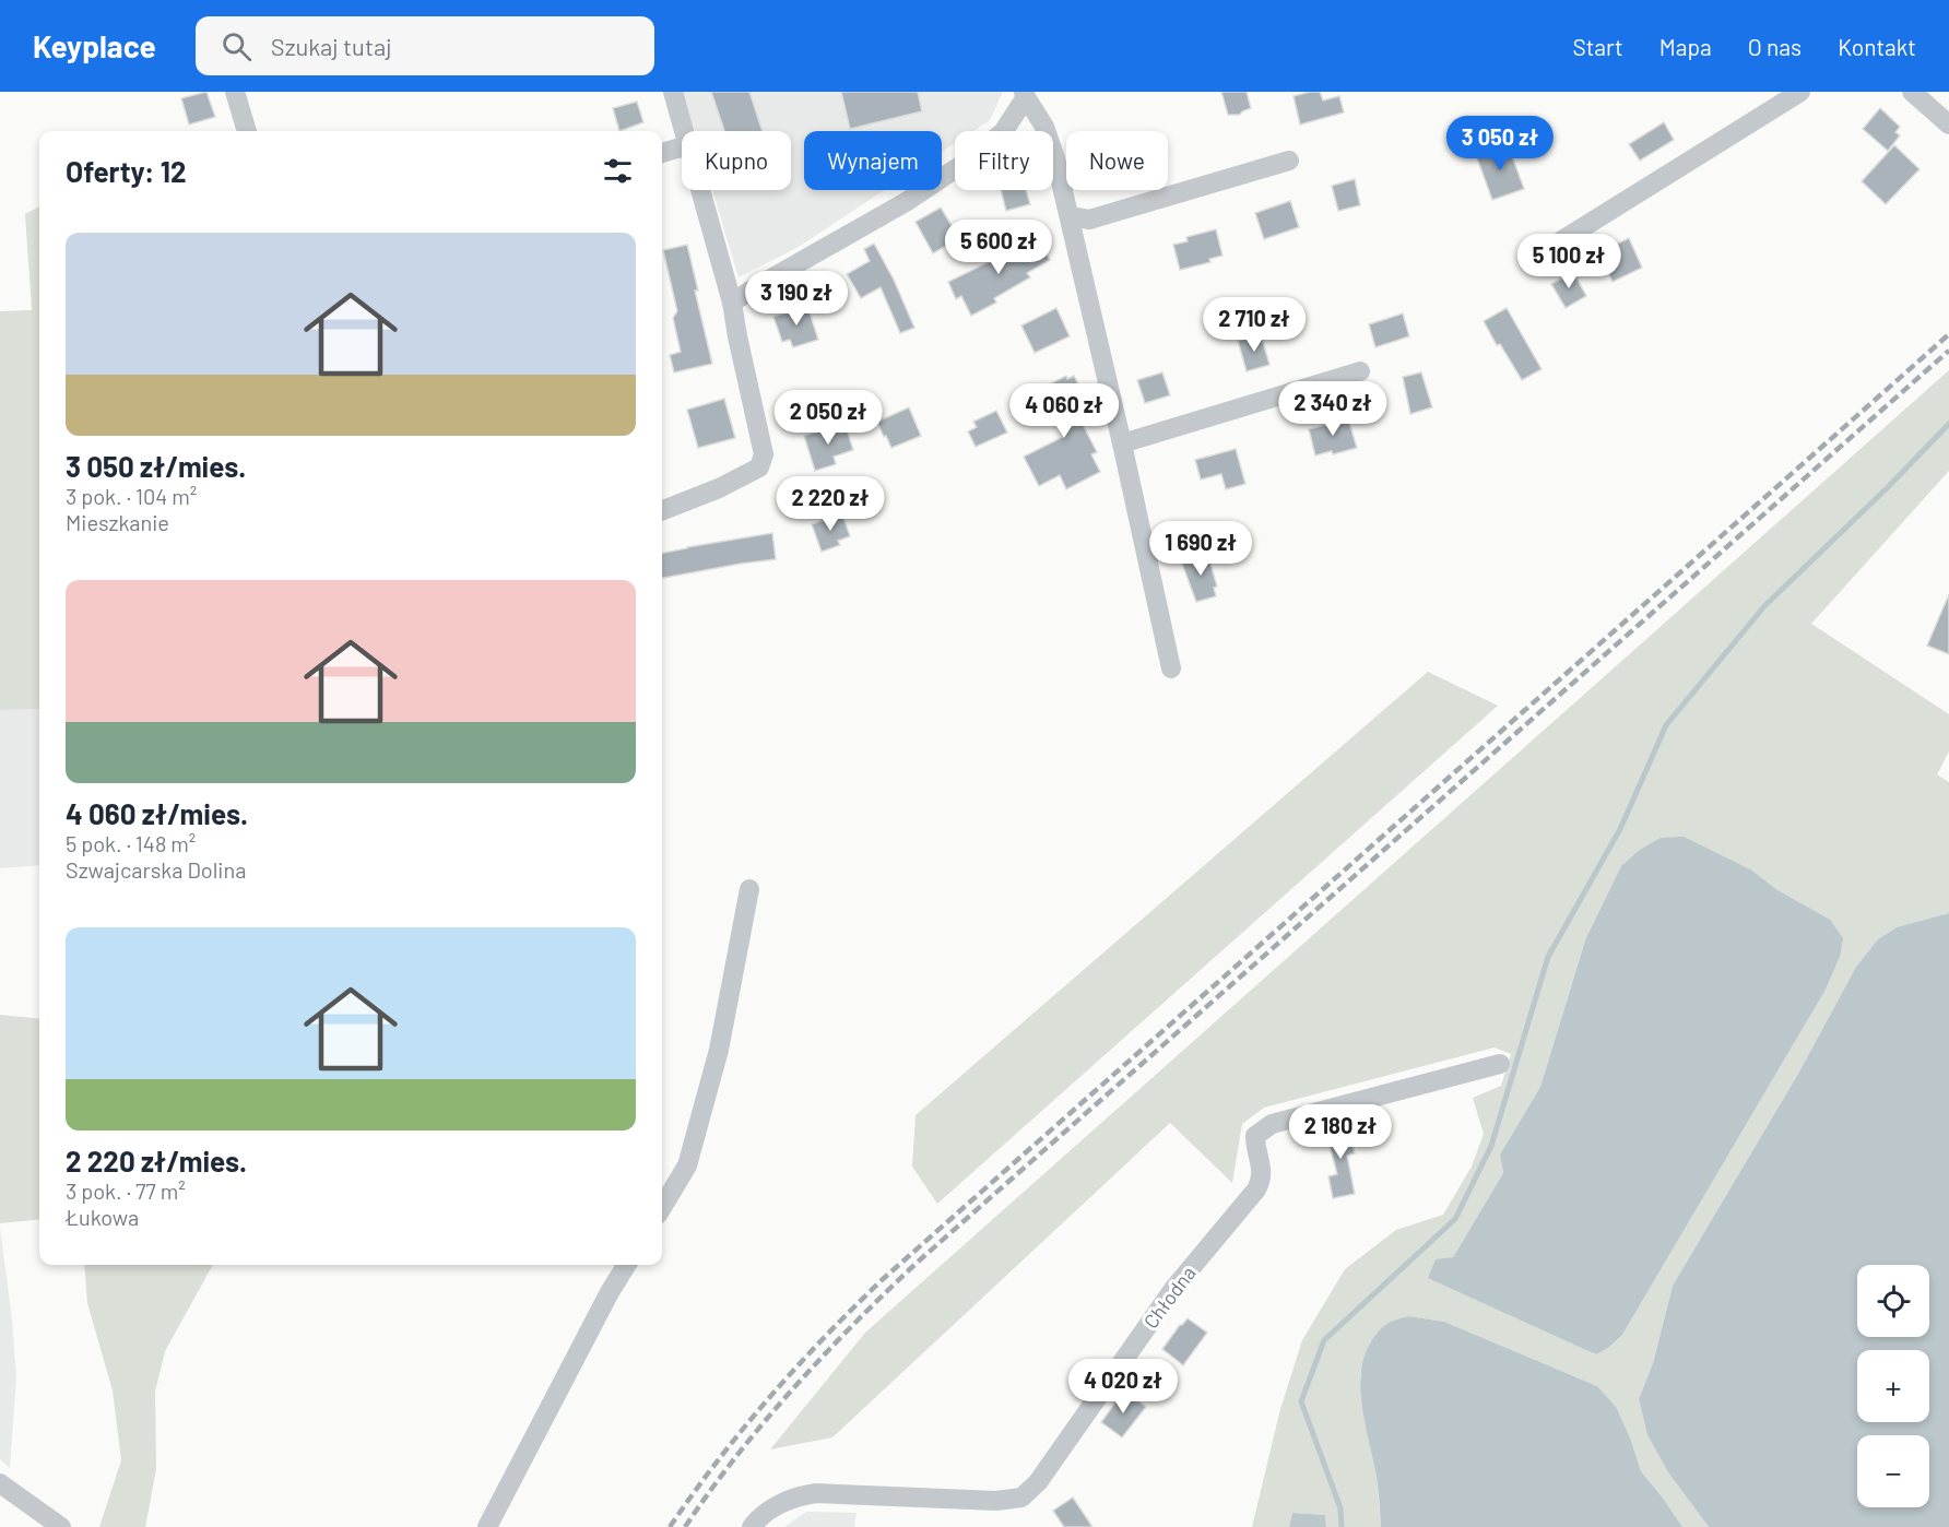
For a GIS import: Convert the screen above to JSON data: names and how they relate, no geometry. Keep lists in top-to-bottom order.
{
  "streets": {
    "street": ["Chłodna"]
  },
  "page": {
    "header": "Keyplace",
    "search": "Szukaj tutaj",
    "nav": [
      "Start",
      "Mapa",
      "O nas",
      "Kontakt"
    ],
    "price": [
      "3 050 zł",
      "5 600 zł",
      "5 100 zł",
      "3 190 zł",
      "2 710 zł",
      "2 340 zł",
      "4 060 zł",
      "2 050 zł",
      "2 220 zł",
      "1 690 zł",
      "2 180 zł",
      "4 020 zł"
    ],
    "chip": [
      "Kupno",
      "Wynajem",
      "Filtry",
      "Nowe"
    ],
    "heading": "Oferty: 12",
    "list": [
      {
        "name": "3 050 zł/mies.",
        "note": "3 pok. · 104 m² · Mieszkanie"
      },
      {
        "name": "4 060 zł/mies.",
        "note": "5 pok. · 148 m² · Szwajcarska Dolina"
      },
      {
        "name": "2 220 zł/mies.",
        "note": "3 pok. · 77 m² · Łukowa"
      }
    ],
    "map_buttons": ["+", "−"]
  }
}
